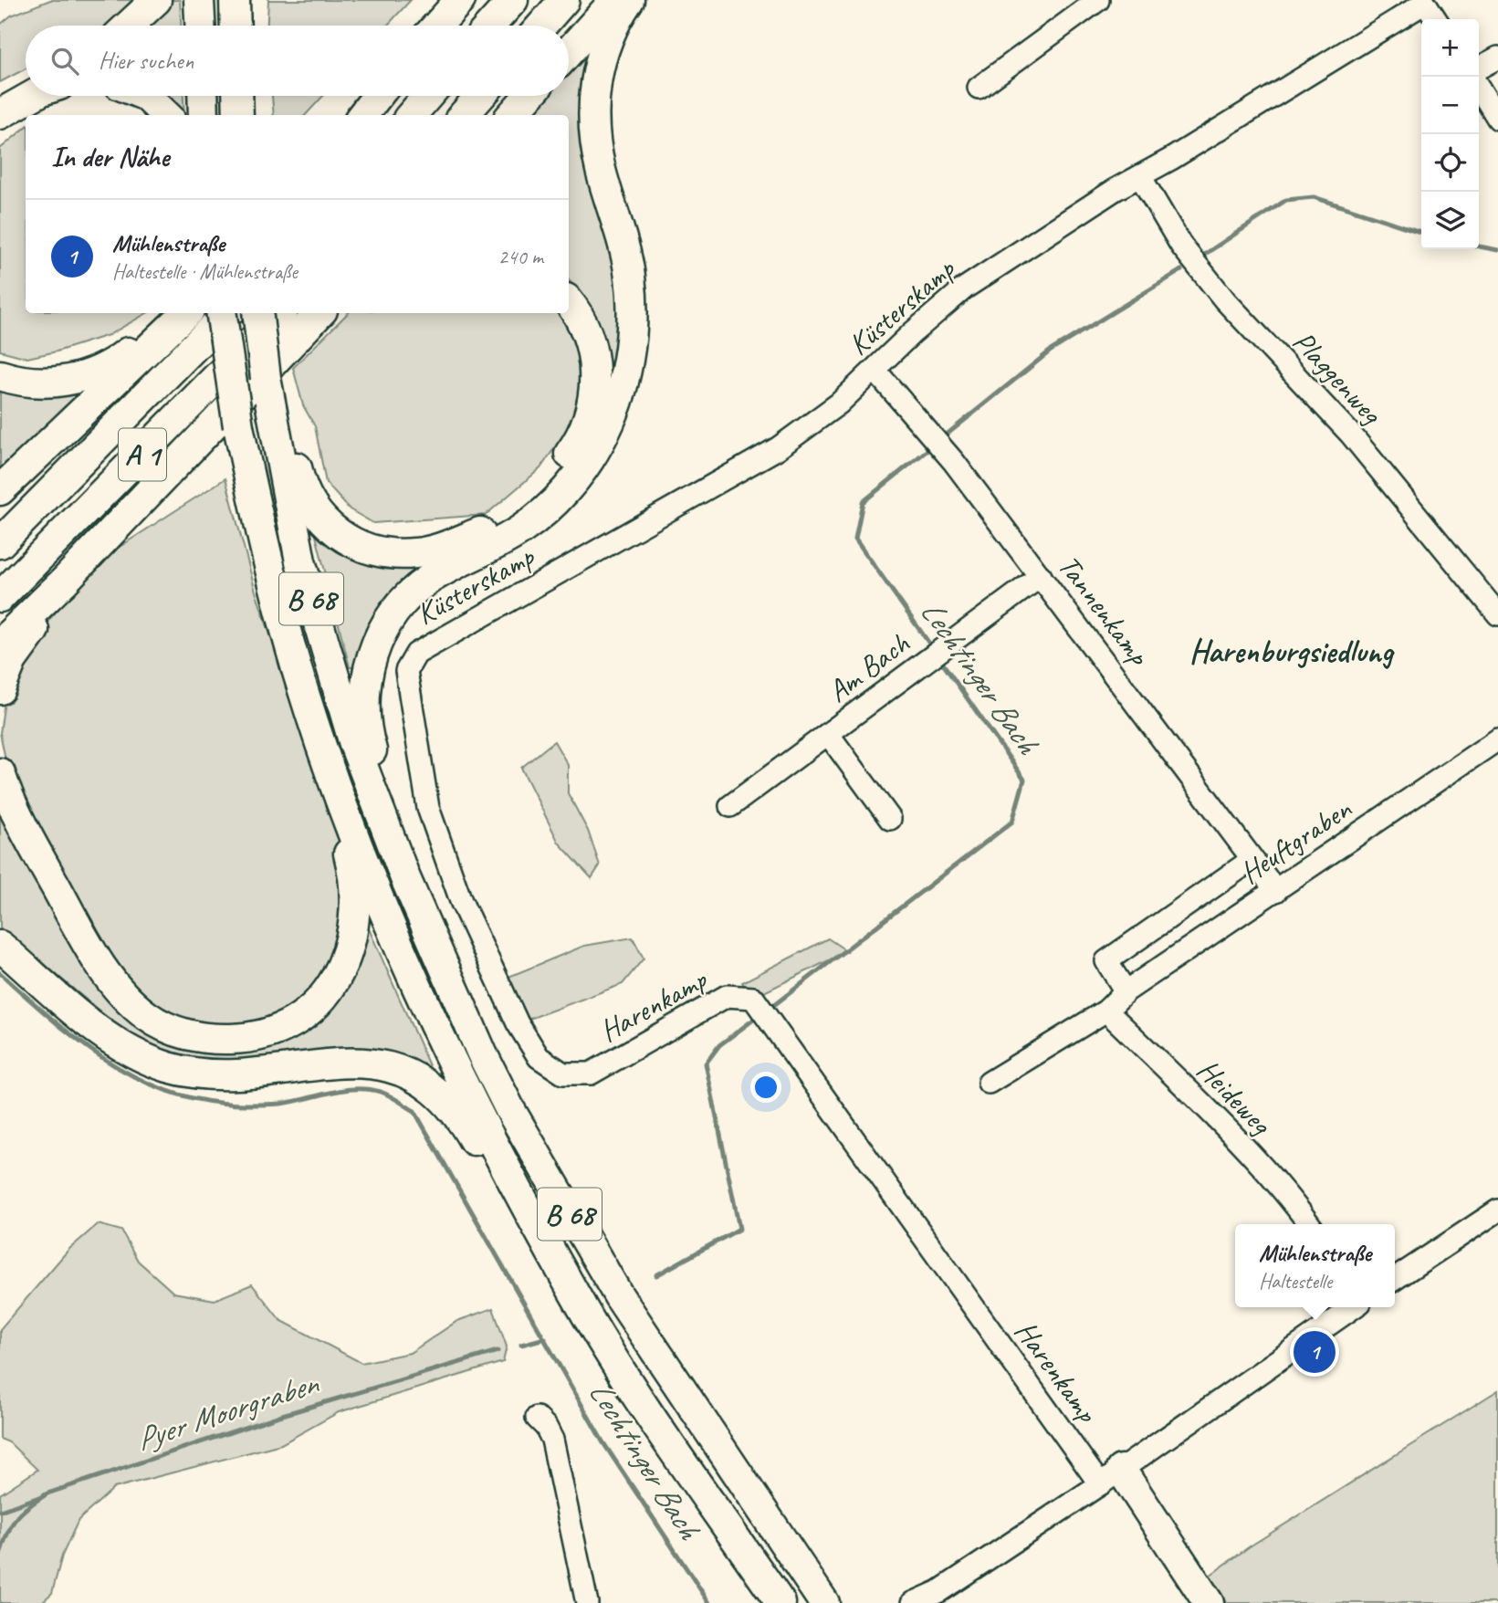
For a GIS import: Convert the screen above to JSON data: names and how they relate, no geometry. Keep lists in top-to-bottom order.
{
  "streets": {
    "highway": ["A 1", "B 68"],
    "street": [
      "Küsterskamp",
      "Plaggenweg",
      "Tannenkamp",
      "Am Bach",
      "Heuftgraben",
      "Harenkamp",
      "Heideweg"
    ]
  },
  "crossings": [
    ["Küsterskamp", "Plaggenweg"],
    ["Küsterskamp", "Tannenkamp"],
    ["Küsterskamp", "Harenkamp"],
    ["Tannenkamp", "Am Bach"],
    ["Tannenkamp", "Heuftgraben"],
    ["Heuftgraben", "Heideweg"]
  ],
  "districts": ["Harenburgsiedlung"],
  "water": ["Lechtinger Bach", "Pyer Moorgraben"],
  "page": {
    "map_buttons": ["+", "−"],
    "search": "Hier suchen",
    "heading": "In der Nähe",
    "list": [
      {
        "mark": "1",
        "name": "Mühlenstraße",
        "note": "Haltestelle · Mühlenstraße",
        "value": "240 m"
      }
    ],
    "popup": ["Mühlenstraße", "Haltestelle"],
    "pins": "1"
  }
}
